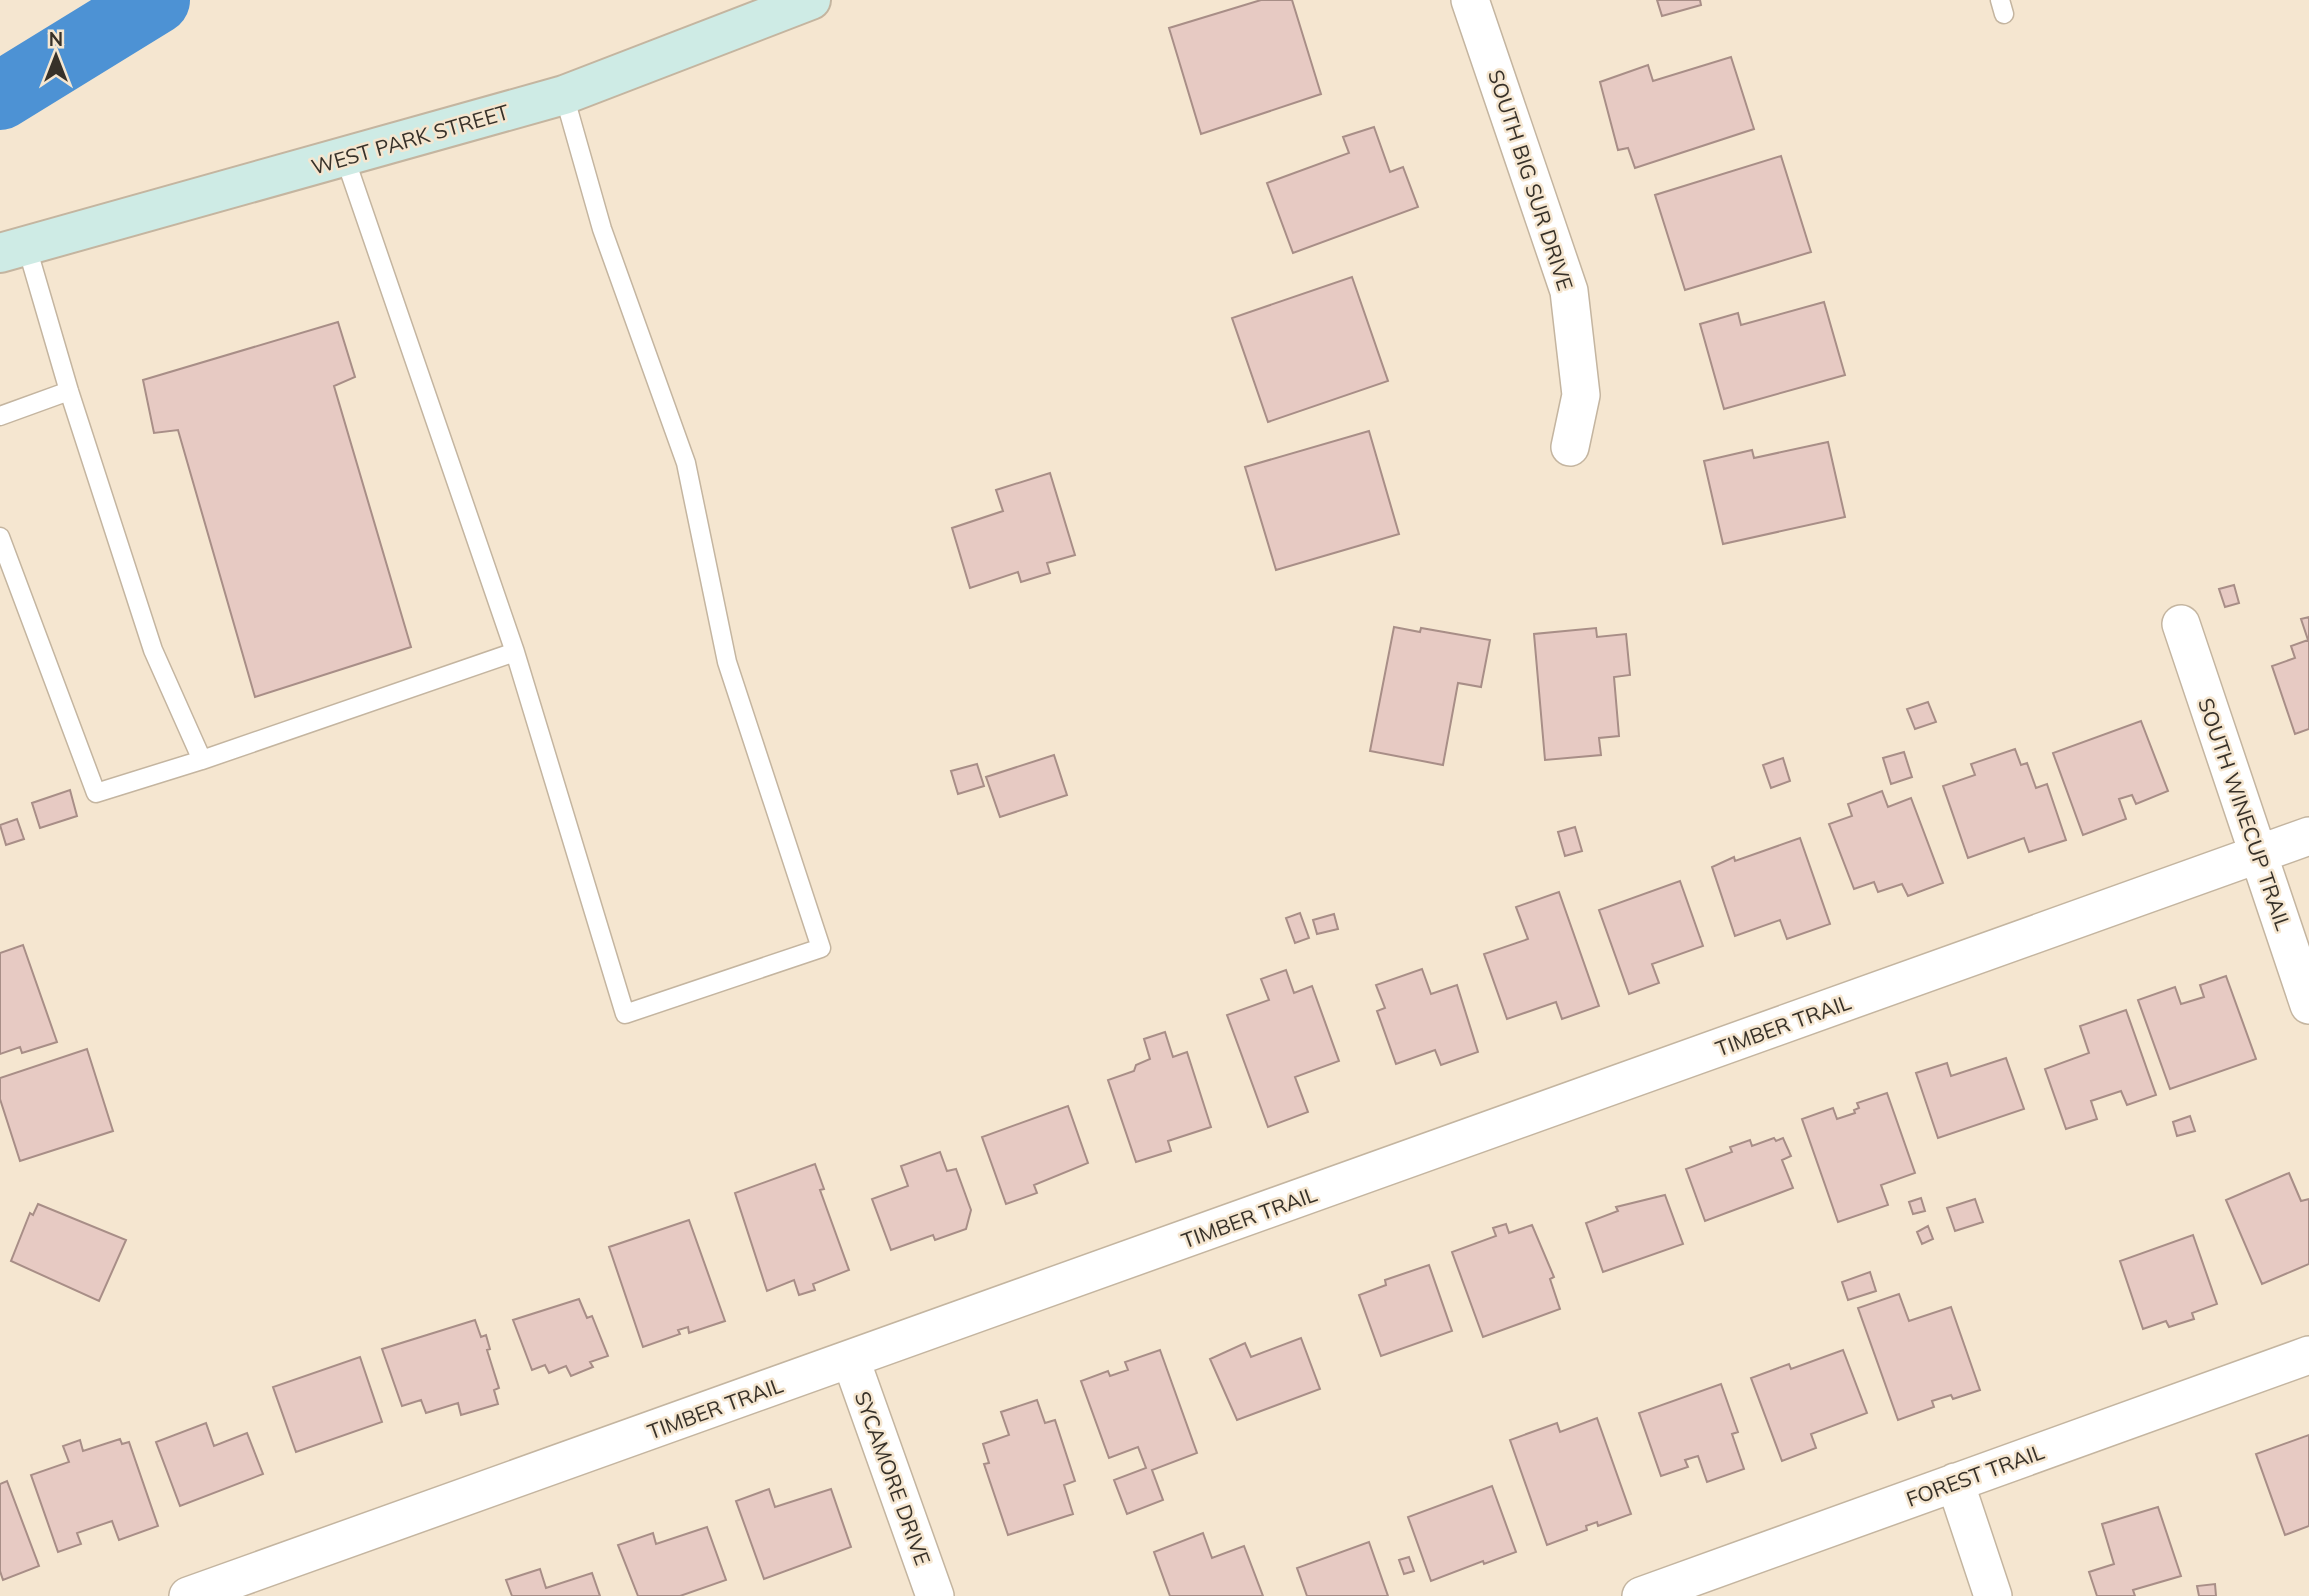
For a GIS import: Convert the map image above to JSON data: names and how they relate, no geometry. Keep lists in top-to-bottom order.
{
  "streets": {
    "street": [
      "WEST PARK STREET",
      "SOUTH BIG SUR DRIVE",
      "SOUTH WINECUP TRAIL",
      "TIMBER TRAIL",
      "FOREST TRAIL",
      "SYCAMORE DRIVE"
    ]
  },
  "crossings": [
    ["SOUTH WINECUP TRAIL", "TIMBER TRAIL"],
    ["TIMBER TRAIL", "SYCAMORE DRIVE"]
  ],
  "north": "top"
}
